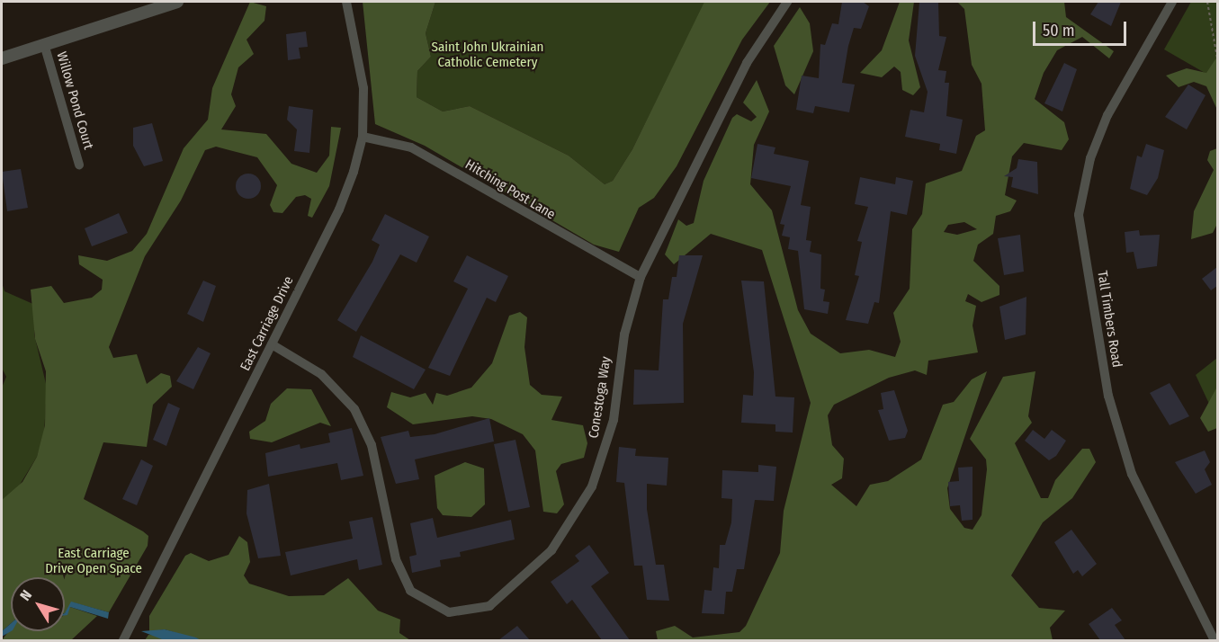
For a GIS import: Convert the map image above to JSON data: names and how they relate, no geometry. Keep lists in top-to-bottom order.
{
  "streets": {
    "street": [
      "Willow Pond Court",
      "Hitching Post Lane",
      "Tall Timbers Road",
      "East Carriage Drive",
      "Conestoga Way"
    ]
  },
  "crossings": [
    ["Hitching Post Lane", "East Carriage Drive"],
    ["Hitching Post Lane", "Conestoga Way"],
    ["East Carriage Drive", "Conestoga Way"]
  ],
  "parks": ["Saint John Ukrainian Catholic Cemetery", "East Carriage Drive Open Space"],
  "scale_bar": "50 m",
  "north": "top left"
}
